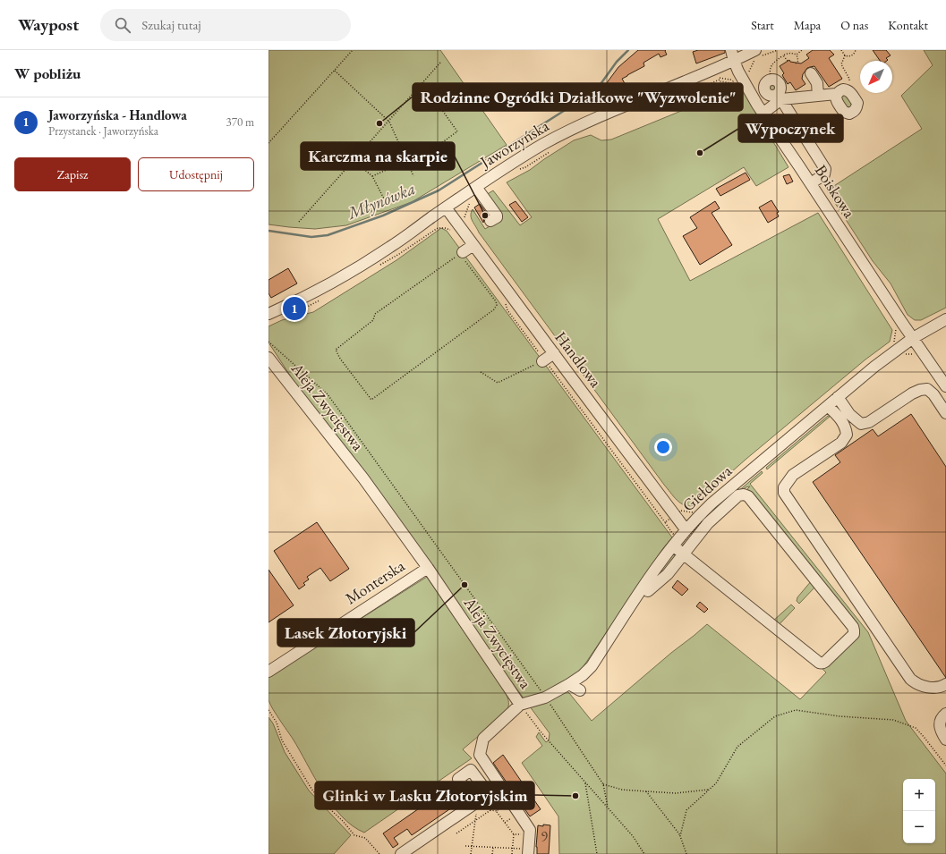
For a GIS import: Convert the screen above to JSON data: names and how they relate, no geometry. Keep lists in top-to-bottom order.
{
  "streets": {
    "street": [
      "Jaworzyńska",
      "Boiskowa",
      "Handlowa",
      "Aleja Zwycięstwa",
      "Giełdowa",
      "Monterska"
    ]
  },
  "crossings": [
    ["Jaworzyńska", "Boiskowa"],
    ["Jaworzyńska", "Handlowa"],
    ["Boiskowa", "Giełdowa"],
    ["Handlowa", "Giełdowa"],
    ["Aleja Zwycięstwa", "Giełdowa"],
    ["Aleja Zwycięstwa", "Monterska"]
  ],
  "water": ["Młynówka"],
  "places": [
    "Rodzinne Ogródki Działkowe \"Wyzwolenie\"",
    "Wypoczynek",
    "Karczma na skarpie",
    "Lasek Złotoryjski",
    "Glinki w Lasku Złotoryjskim"
  ],
  "house_numbers": ["9"],
  "north": "bottom left",
  "page": {
    "header": "Waypost",
    "search": "Szukaj tutaj",
    "nav": [
      "Start",
      "Mapa",
      "O nas",
      "Kontakt"
    ],
    "heading": "W pobliżu",
    "list": [
      {
        "mark": "1",
        "name": "Jaworzyńska - Handlowa",
        "note": "Przystanek · Jaworzyńska",
        "value": "370 m"
      }
    ],
    "buttons": ["Zapisz", "Udostępnij"],
    "pins": "1",
    "map_buttons": ["+", "−"]
  }
}
